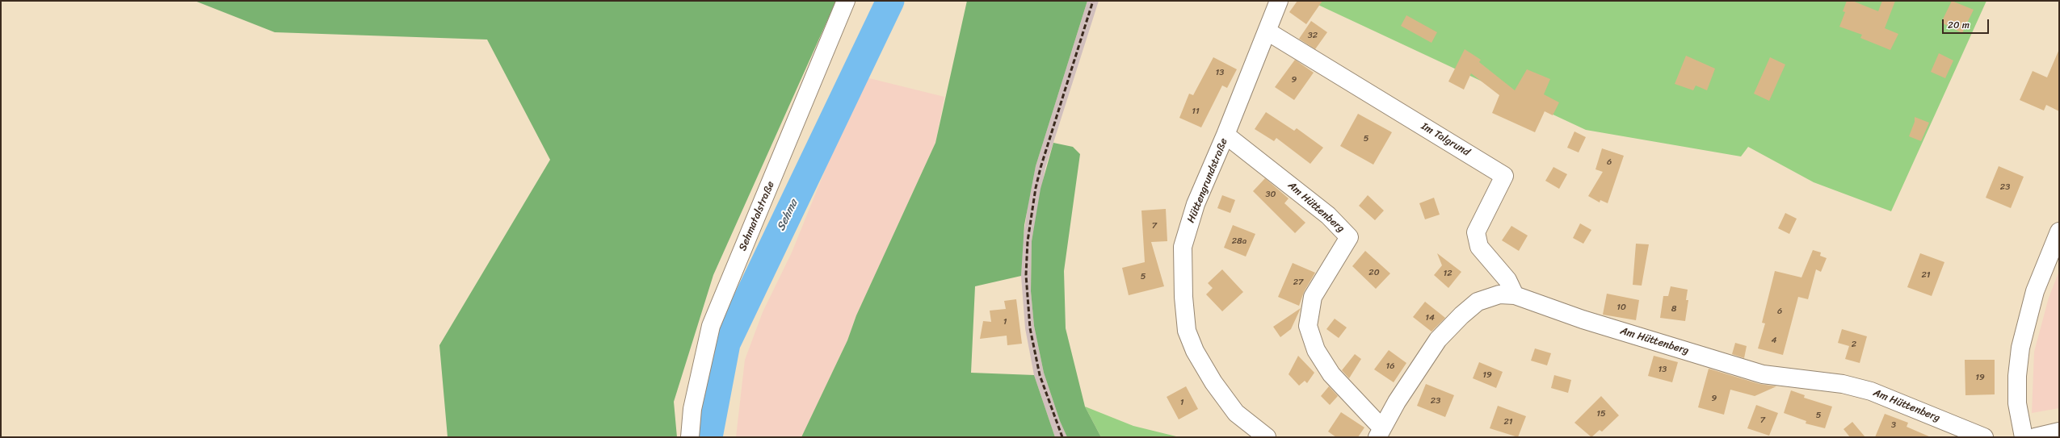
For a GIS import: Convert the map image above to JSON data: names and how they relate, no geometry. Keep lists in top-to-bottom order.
{
  "streets": {
    "street": [
      "Im Talgrund",
      "Hüttengrundstraße",
      "Am Hüttenberg",
      "Sehmatalstraße"
    ]
  },
  "crossings": [
    ["Im Talgrund", "Hüttengrundstraße"],
    ["Im Talgrund", "Am Hüttenberg"],
    ["Hüttengrundstraße", "Am Hüttenberg"]
  ],
  "water": ["Sehma"],
  "house_numbers": [
    "32",
    "13",
    "9",
    "11",
    "5",
    "6",
    "23",
    "30",
    "7",
    "28a",
    "20",
    "12",
    "21",
    "5",
    "27",
    "10",
    "8",
    "6",
    "14",
    "1",
    "4",
    "2",
    "16",
    "13",
    "19",
    "19",
    "9",
    "23",
    "1",
    "15",
    "5",
    "7",
    "21",
    "3"
  ],
  "scale_bar": "20 m"
}
